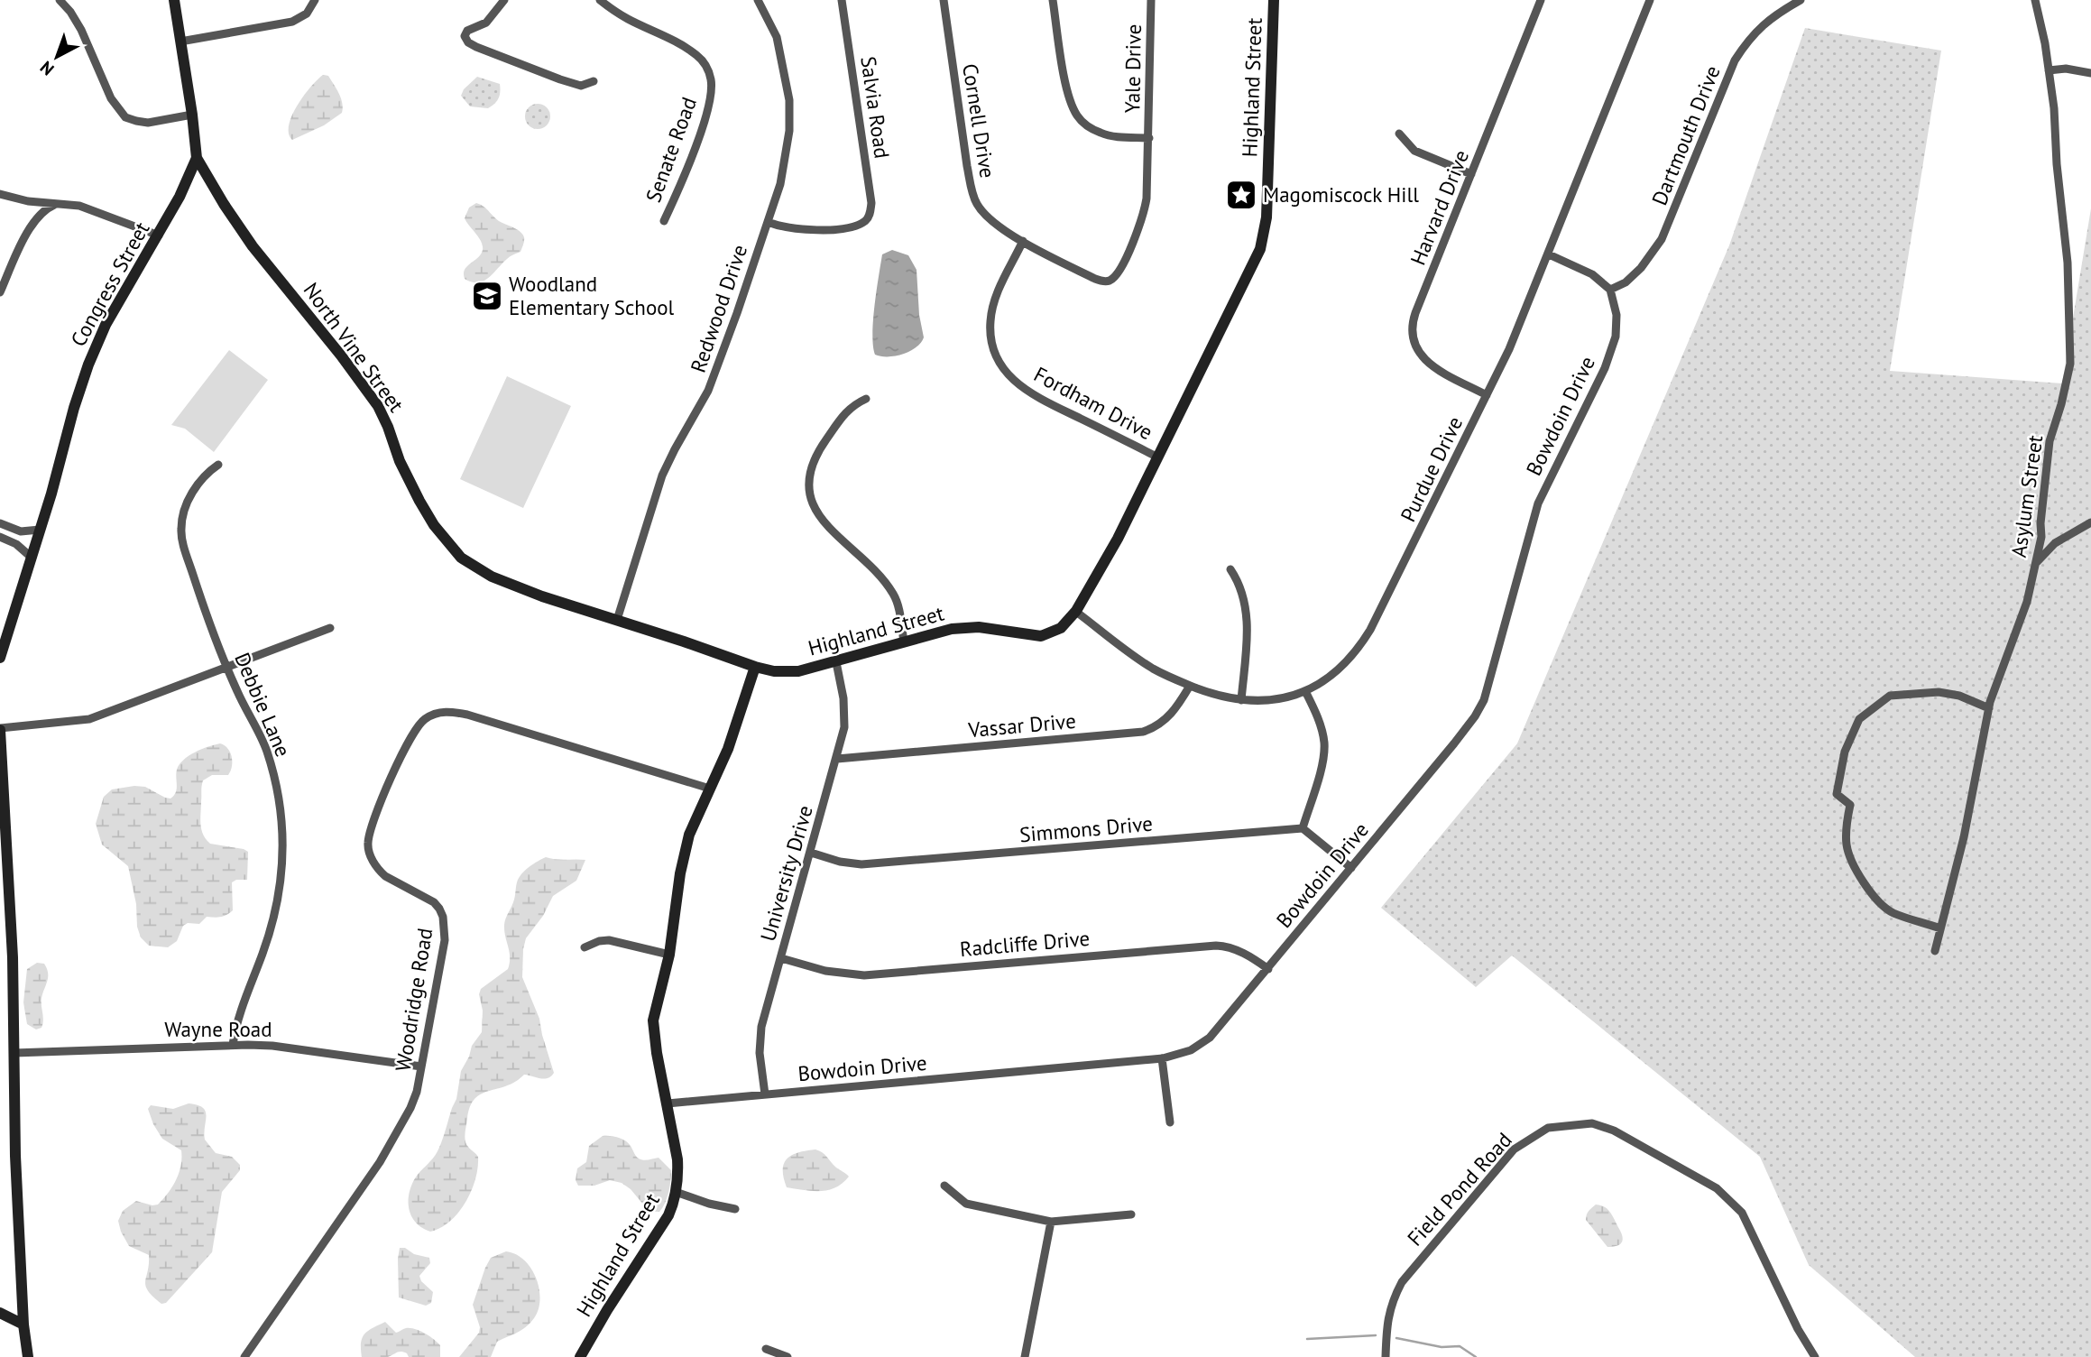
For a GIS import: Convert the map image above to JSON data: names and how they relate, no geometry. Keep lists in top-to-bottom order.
{
  "streets": {
    "street": [
      "Yale Drive",
      "Highland Street",
      "Salvia Road",
      "Cornell Drive",
      "Dartmouth Drive",
      "Senate Road",
      "Harvard Drive",
      "Congress Street",
      "Redwood Drive",
      "North Vine Street",
      "Fordham Drive",
      "Bowdoin Drive",
      "Purdue Drive",
      "Asylum Street",
      "Debbie Lane",
      "Vassar Drive",
      "Simmons Drive",
      "University Drive",
      "Radcliffe Drive",
      "Woodridge Road",
      "Wayne Road",
      "Field Pond Road"
    ]
  },
  "crossings": [
    ["Yale Drive", "Cornell Drive"],
    ["Highland Street", "North Vine Street"],
    ["Highland Street", "Fordham Drive"],
    ["Highland Street", "Bowdoin Drive"],
    ["Highland Street", "Purdue Drive"],
    ["Highland Street", "University Drive"],
    ["Highland Street", "Woodridge Road"],
    ["Salvia Road", "Redwood Drive"],
    ["Cornell Drive", "Fordham Drive"],
    ["Dartmouth Drive", "Bowdoin Drive"],
    ["Harvard Drive", "Purdue Drive"],
    ["Congress Street", "North Vine Street"],
    ["Redwood Drive", "North Vine Street"],
    ["Bowdoin Drive", "University Drive"],
    ["Bowdoin Drive", "Radcliffe Drive"],
    ["Purdue Drive", "Vassar Drive"],
    ["Debbie Lane", "Wayne Road"],
    ["Vassar Drive", "University Drive"],
    ["Simmons Drive", "University Drive"],
    ["University Drive", "Radcliffe Drive"],
    ["Woodridge Road", "Wayne Road"]
  ],
  "places": {
    "place": ["Magomiscock Hill"],
    "school or university": ["Woodland Elementary School"]
  },
  "north": "bottom left"
}
